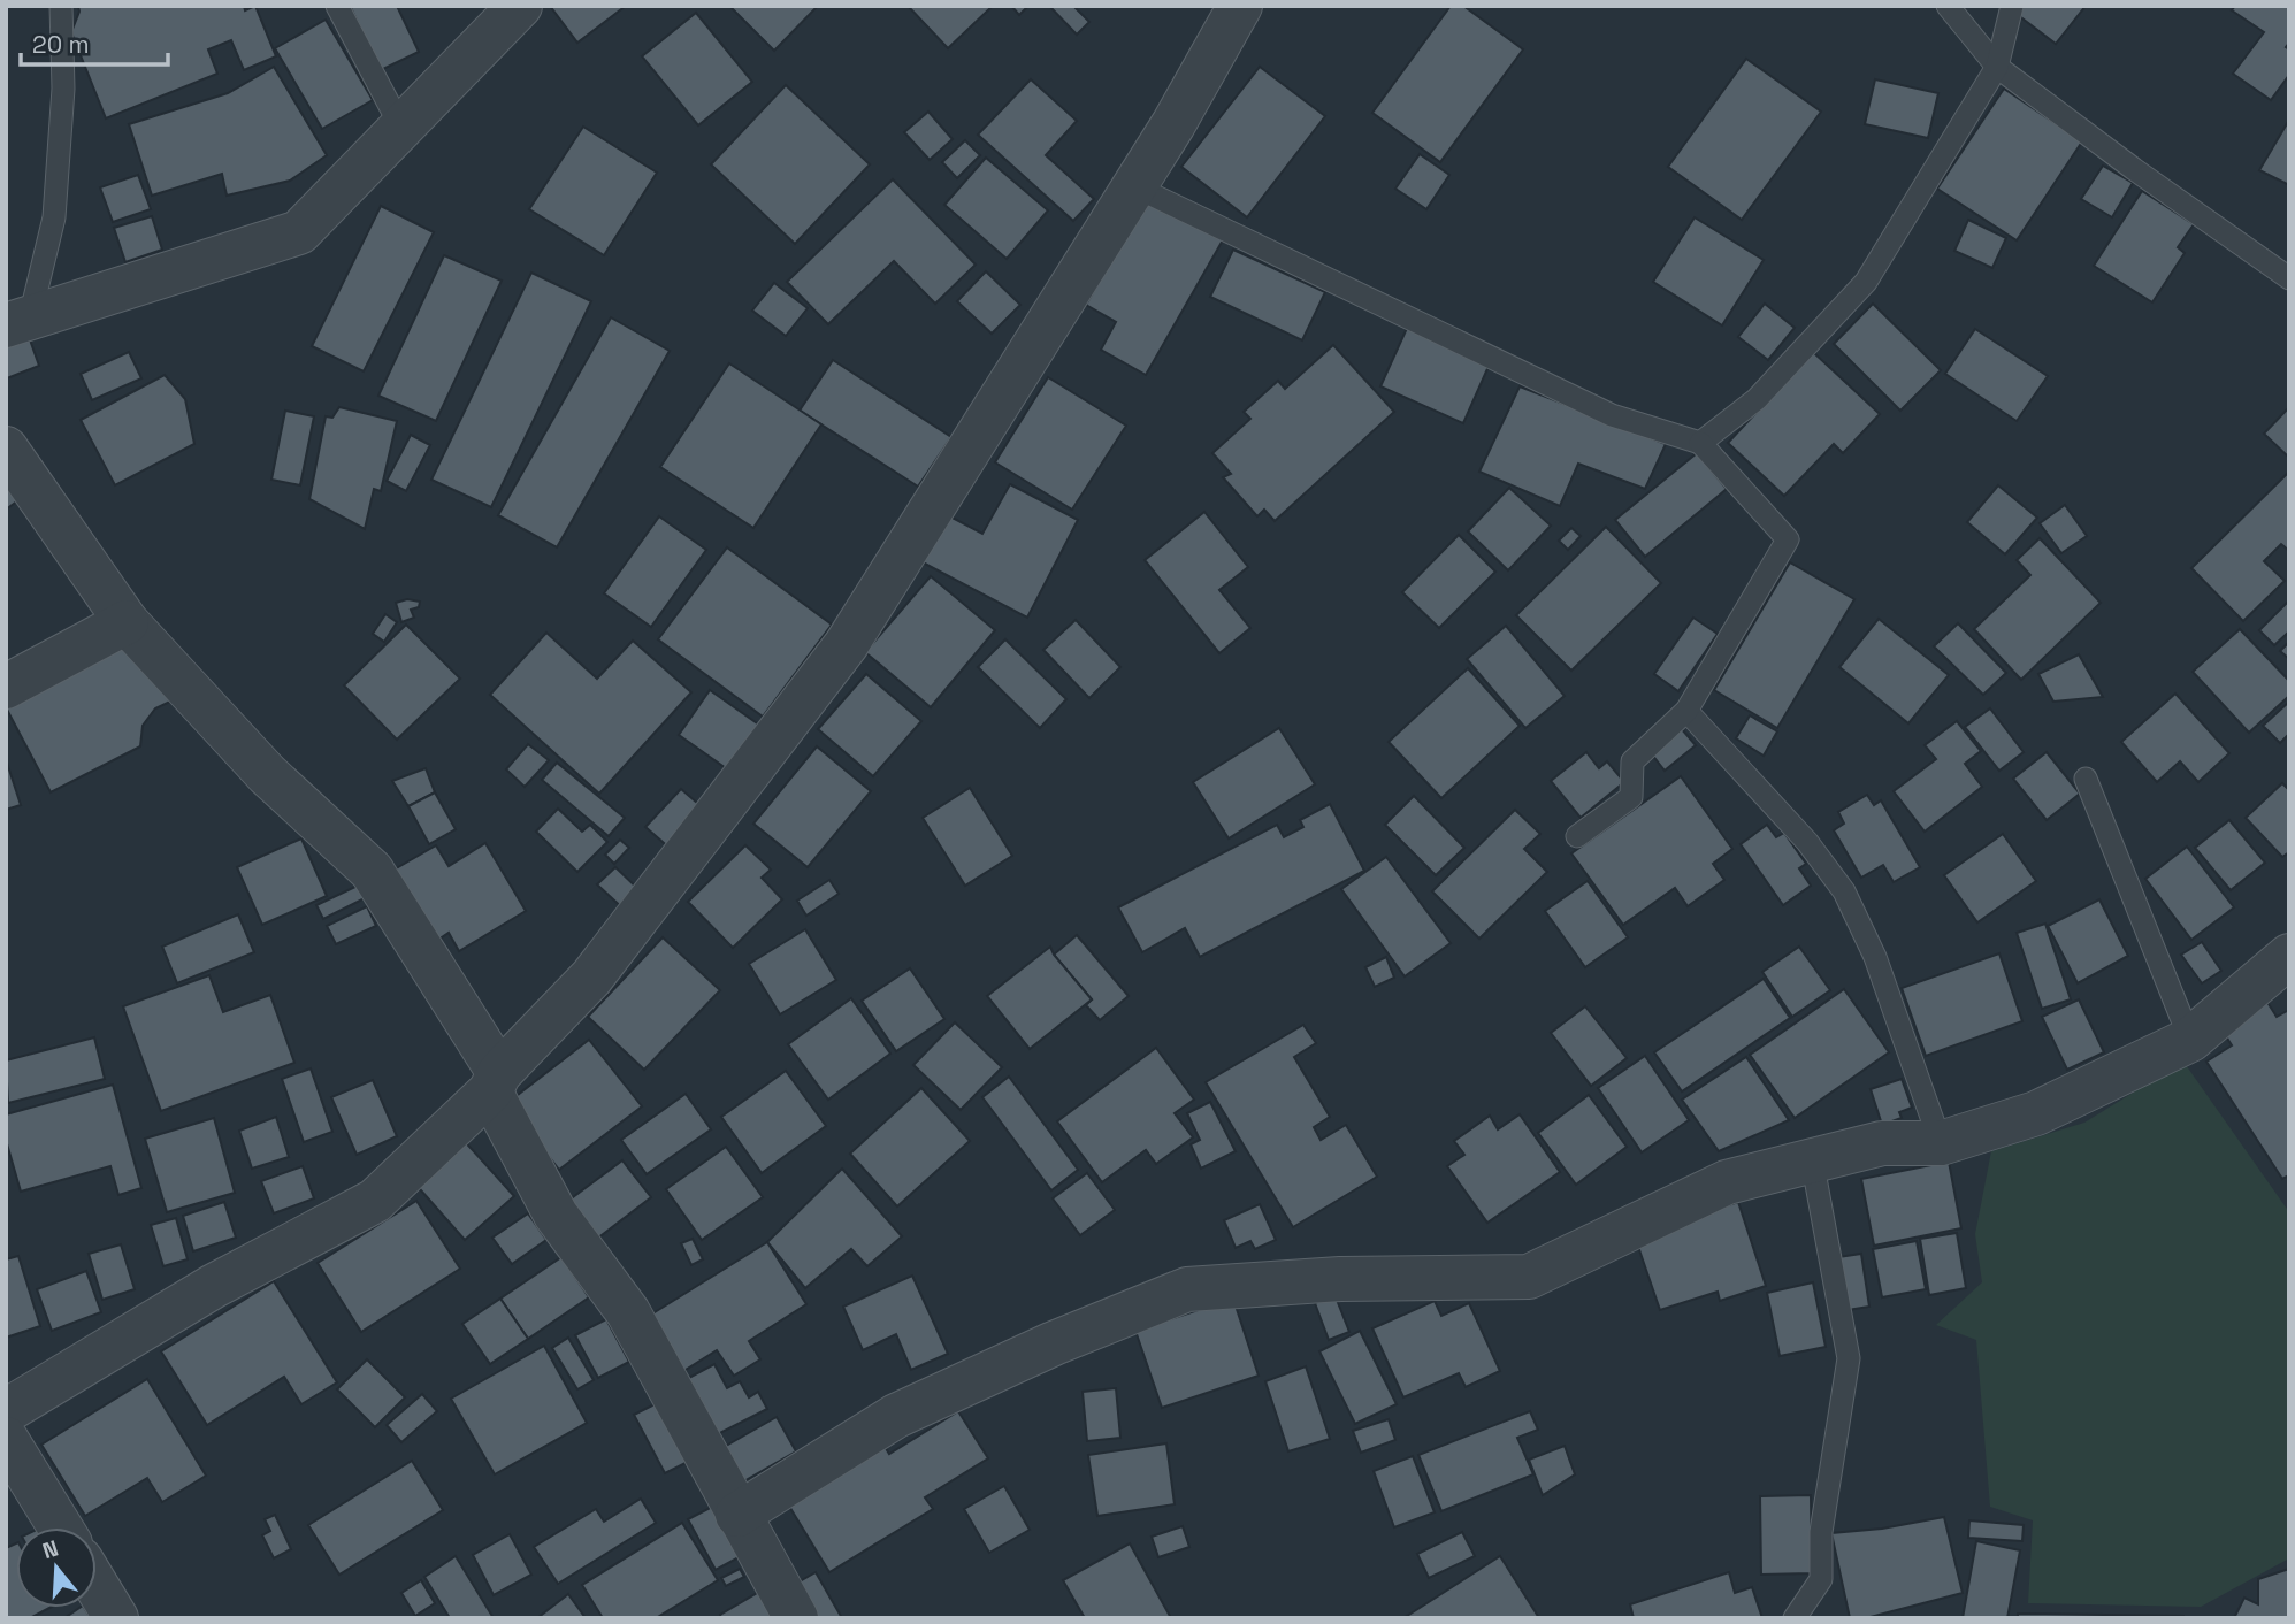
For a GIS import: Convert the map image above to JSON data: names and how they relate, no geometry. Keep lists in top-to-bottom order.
{
  "scale_bar": "20 m",
  "north": "top"
}
